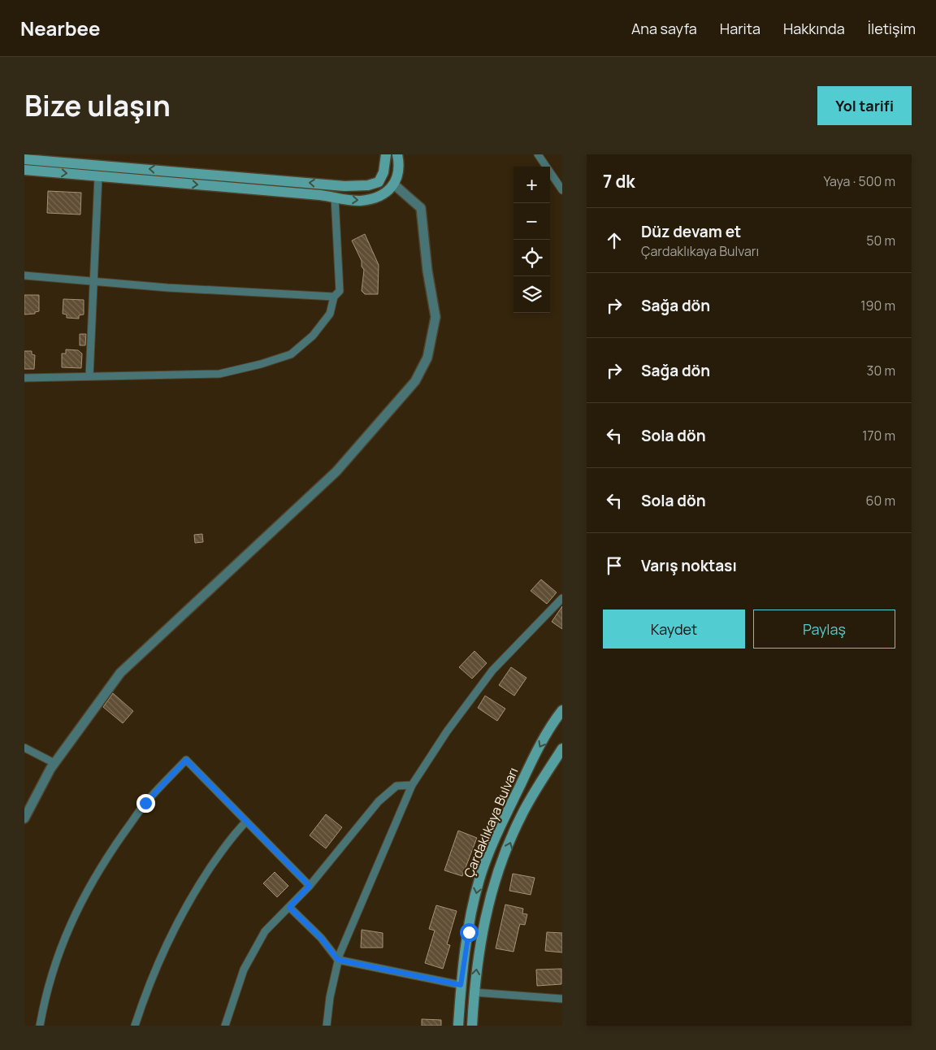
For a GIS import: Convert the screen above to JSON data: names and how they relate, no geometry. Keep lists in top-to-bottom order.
{
  "streets": {
    "main road": ["Çardaklıkaya Bulvarı"]
  },
  "page": {
    "header": "Nearbee",
    "nav": [
      "Ana sayfa",
      "Harita",
      "Hakkında",
      "İletişim"
    ],
    "title": "Bize ulaşın",
    "buttons": [
      "Yol tarifi",
      ["Kaydet", "Paylaş"]
    ],
    "heading": ["7 dk", "Yaya · 500 m"],
    "map_buttons": ["+", "−"],
    "list": [
      ["Düz devam et", "Çardaklıkaya Bulvarı", "50 m"],
      ["Sağa dön", "190 m"],
      ["Sağa dön", "30 m"],
      ["Sola dön", "170 m"],
      ["Sola dön", "60 m"],
      "Varış noktası"
    ]
  }
}
